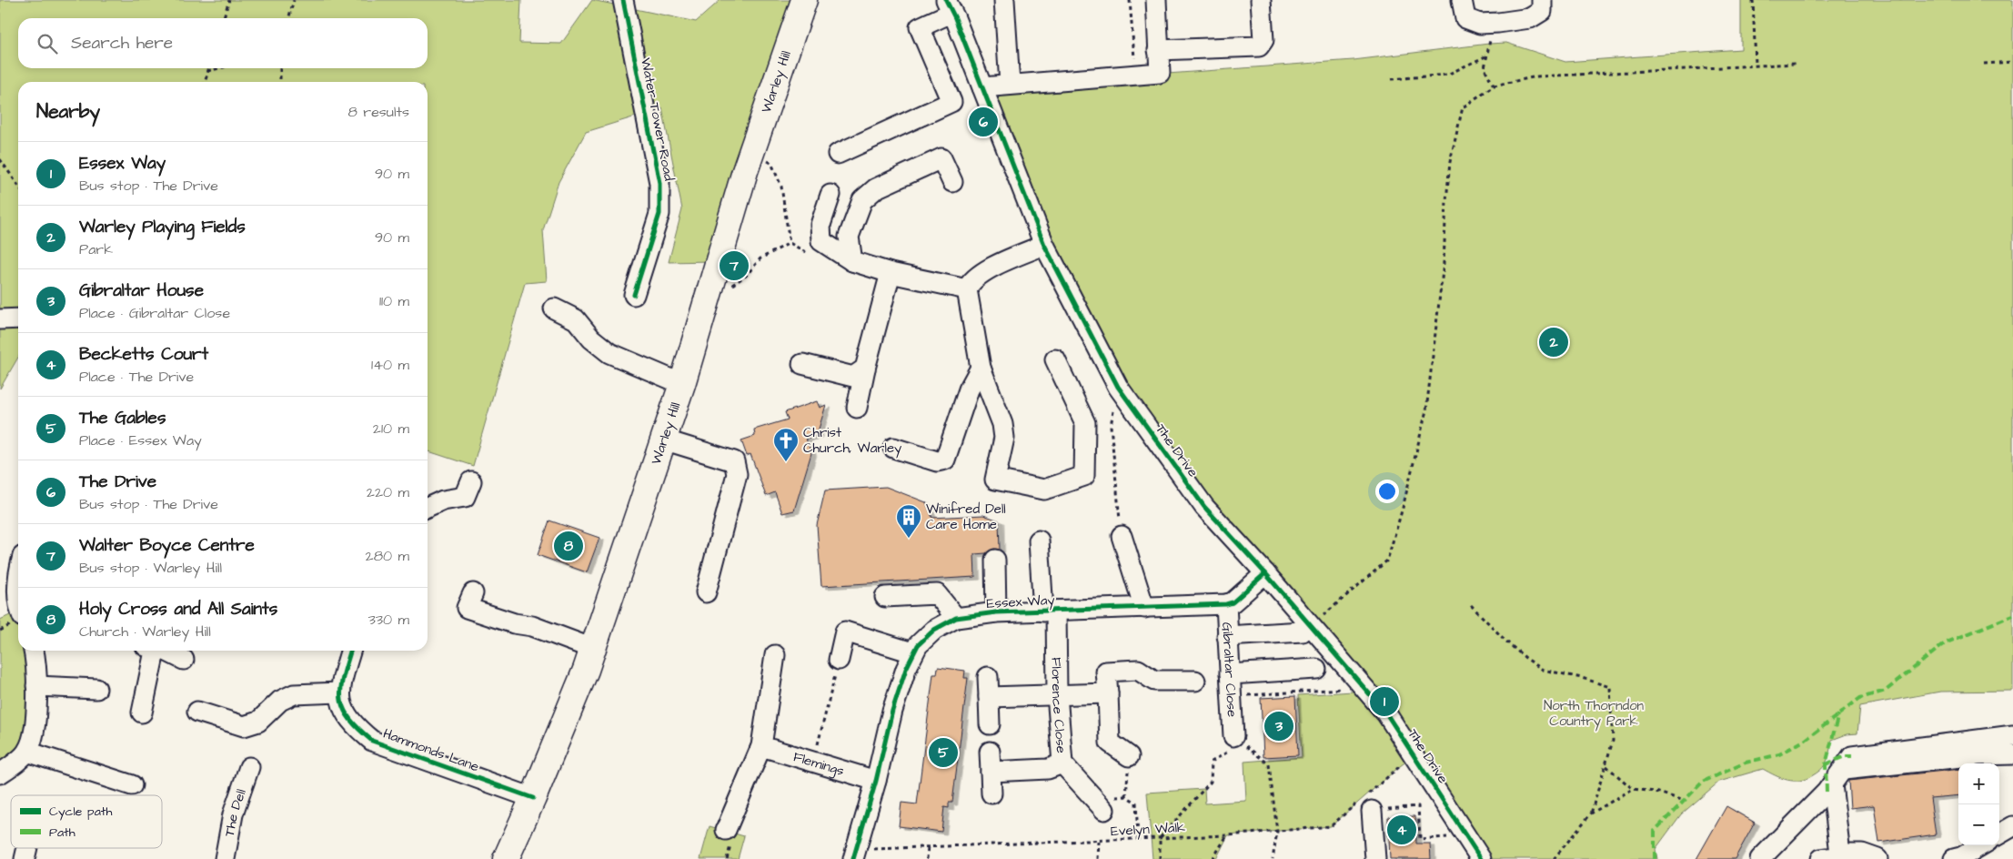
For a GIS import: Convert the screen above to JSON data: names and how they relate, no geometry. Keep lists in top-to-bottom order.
{
  "streets": {
    "main road": ["Warley Hill"],
    "street": [
      "Water Tower Road",
      "The Drive",
      "Essex Way",
      "Gibraltar Close",
      "Florence Close",
      "Hammonds Lane",
      "Flemings",
      "The Dell"
    ],
    "path": ["Evelyn Walk"]
  },
  "crossings": [
    ["Warley Hill", "Hammonds Lane"],
    ["The Drive", "Evelyn Walk"],
    ["Essex Way", "Gibraltar Close"],
    ["Essex Way", "Florence Close"],
    ["Essex Way", "Flemings"],
    ["Essex Way", "Evelyn Walk"]
  ],
  "parks": ["North Thorndon Country Park"],
  "places": {
    "church": ["Christ Church, Warley"],
    "building": ["Winifred Dell Care Home"]
  },
  "legend": ["Cycle path", "Path"],
  "page": {
    "search": "Search here",
    "heading": ["Nearby", "8 results"],
    "pins": [
      "6",
      "7",
      "2",
      "8",
      "1",
      "3",
      "5",
      "4"
    ],
    "list": [
      {
        "mark": "1",
        "name": "Essex Way",
        "note": "Bus stop · The Drive",
        "value": "90 m"
      },
      {
        "mark": "2",
        "name": "Warley Playing Fields",
        "note": "Park",
        "value": "90 m"
      },
      {
        "mark": "3",
        "name": "Gibraltar House",
        "note": "Place · Gibraltar Close",
        "value": "110 m"
      },
      {
        "mark": "4",
        "name": "Becketts Court",
        "note": "Place · The Drive",
        "value": "140 m"
      },
      {
        "mark": "5",
        "name": "The Gables",
        "note": "Place · Essex Way",
        "value": "210 m"
      },
      {
        "mark": "6",
        "name": "The Drive",
        "note": "Bus stop · The Drive",
        "value": "220 m"
      },
      {
        "mark": "7",
        "name": "Walter Boyce Centre",
        "note": "Bus stop · Warley Hill",
        "value": "280 m"
      },
      {
        "mark": "8",
        "name": "Holy Cross and All Saints",
        "note": "Church · Warley Hill",
        "value": "330 m"
      }
    ],
    "map_buttons": ["+", "−"]
  }
}
